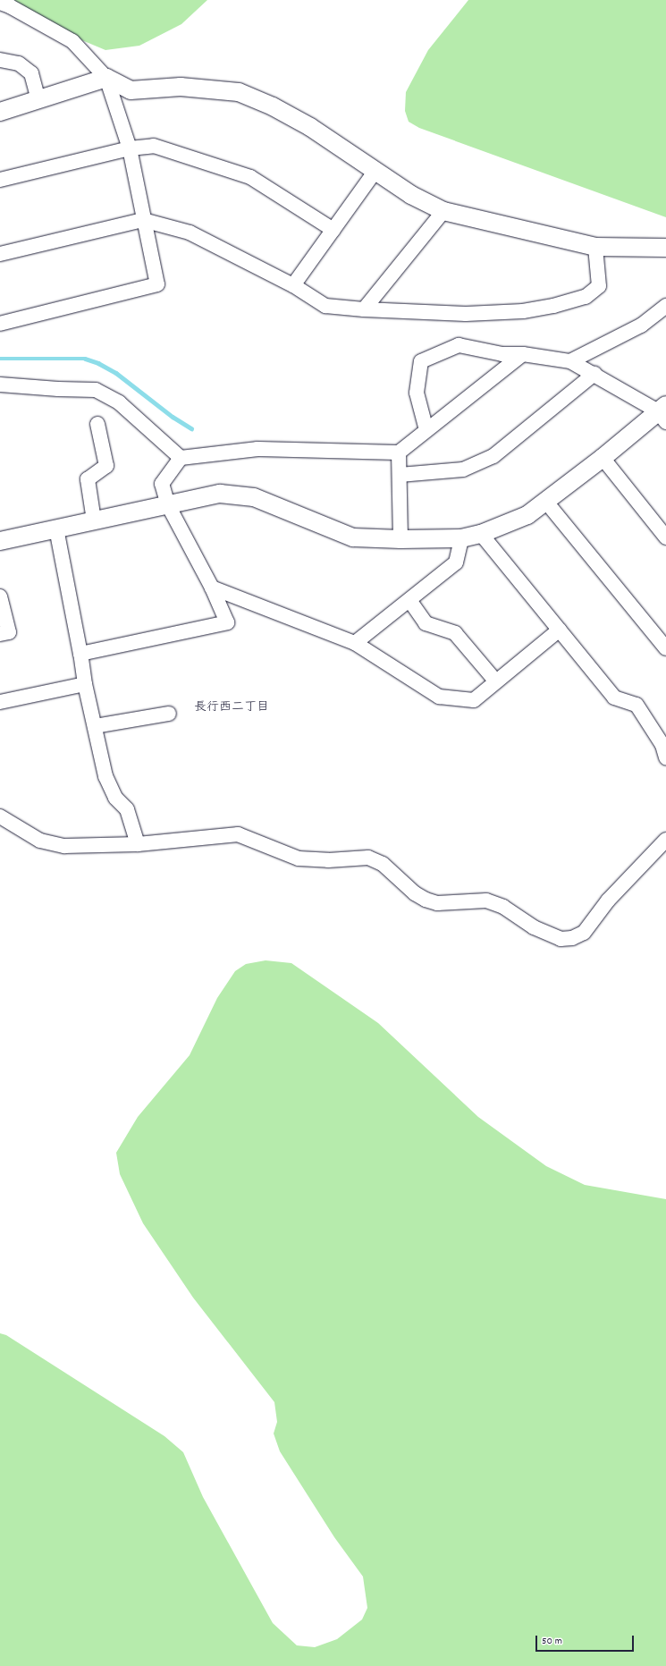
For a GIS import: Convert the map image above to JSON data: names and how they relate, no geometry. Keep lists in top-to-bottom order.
{
  "districts": ["長行西二丁目"],
  "scale_bar": "50 m"
}
